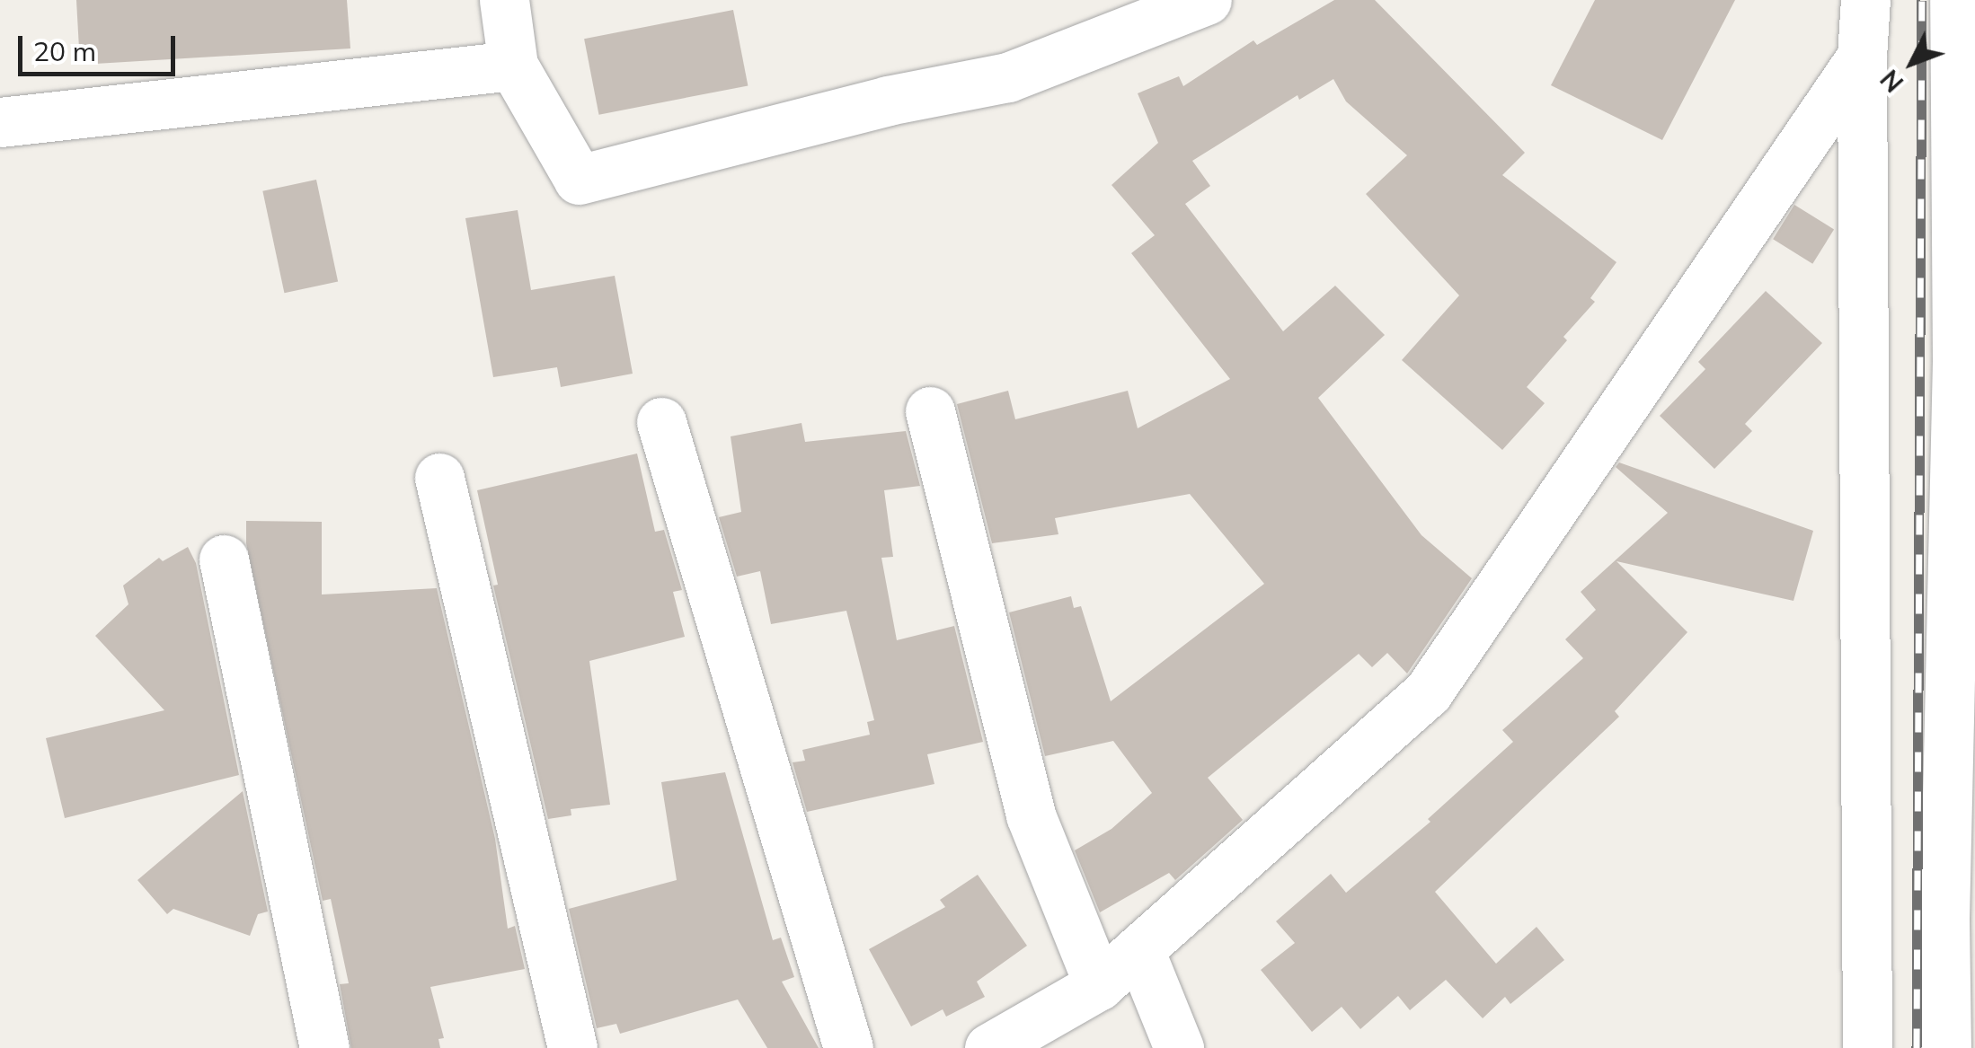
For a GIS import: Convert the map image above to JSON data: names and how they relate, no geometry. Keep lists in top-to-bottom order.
{
  "scale_bar": "20 m",
  "north": "bottom left"
}
